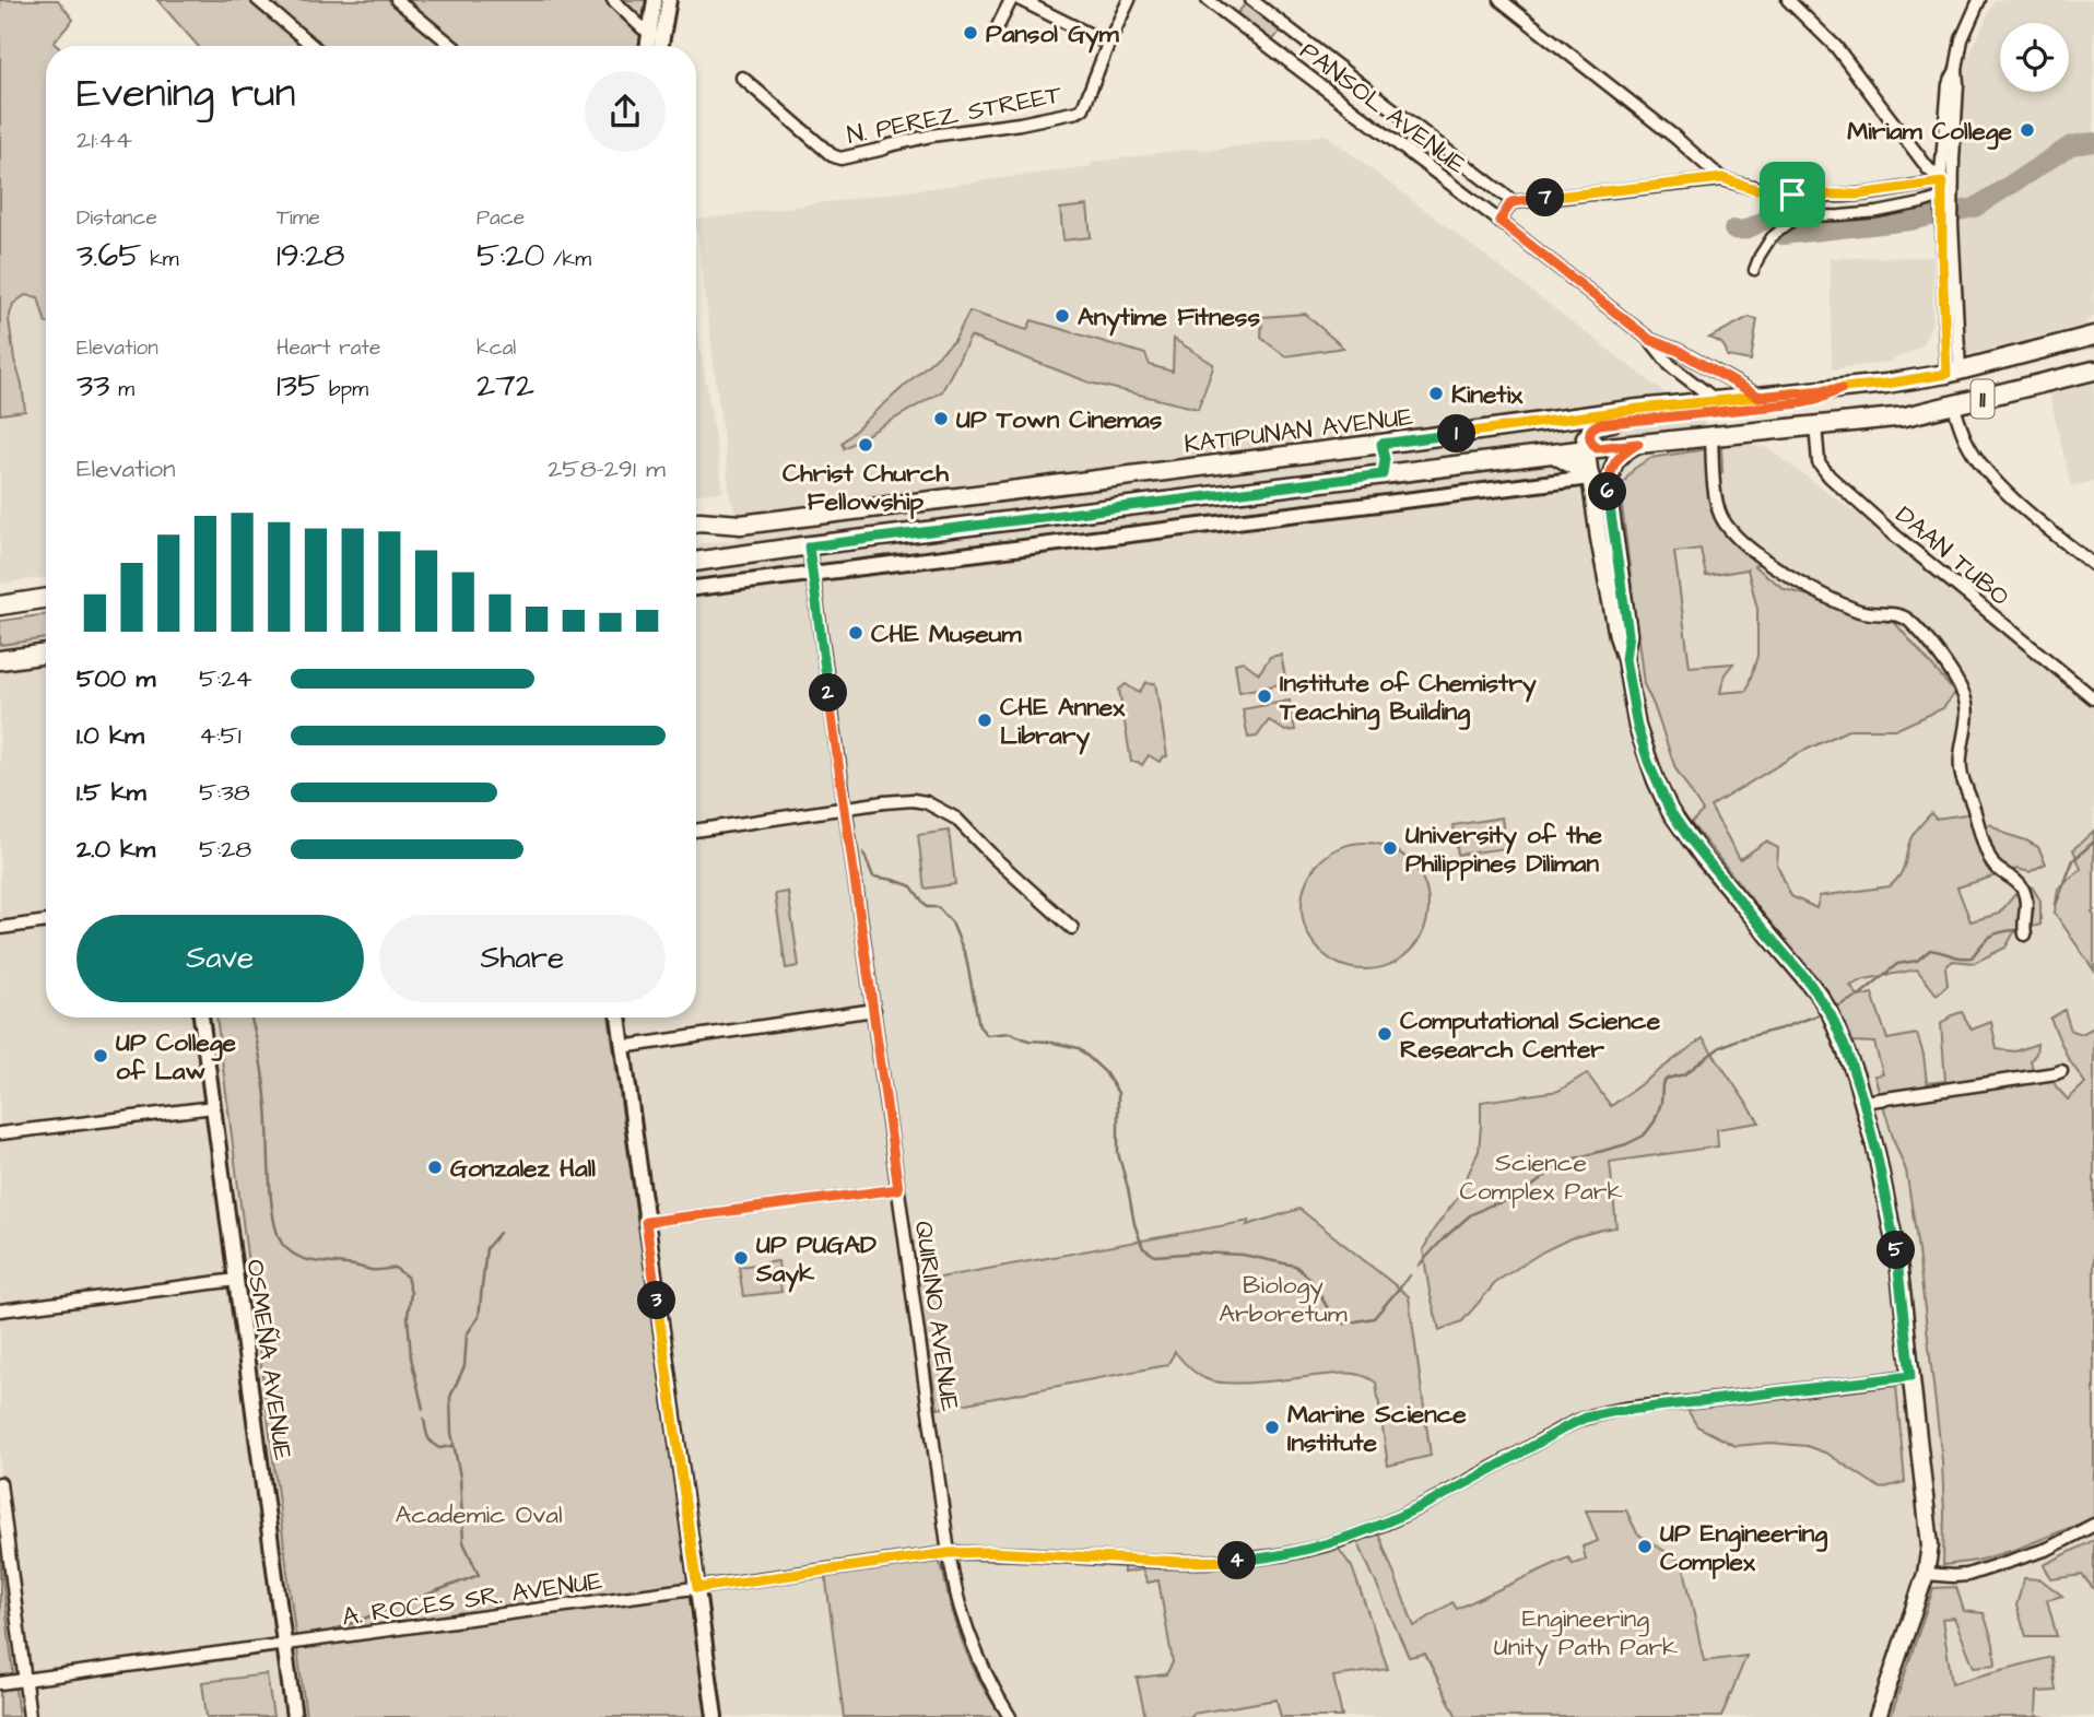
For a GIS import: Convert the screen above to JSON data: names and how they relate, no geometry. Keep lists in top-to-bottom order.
{
  "streets": {
    "main road": ["11", "KATIPUNAN AVENUE"],
    "street": [
      "PANSOL AVENUE",
      "N. PEREZ STREET",
      "DAAN TUBO",
      "QUIRINO AVENUE",
      "OSMEÑA AVENUE",
      "A. ROCES SR. AVENUE"
    ]
  },
  "crossings": [
    ["PANSOL AVENUE", "KATIPUNAN AVENUE"],
    ["11", "DAAN TUBO"],
    ["QUIRINO AVENUE", "A. ROCES SR. AVENUE"],
    ["OSMEÑA AVENUE", "A. ROCES SR. AVENUE"]
  ],
  "parks": [
    "Science Complex Park",
    "Biology Arboretum",
    "Academic Oval",
    "Engineering Unity Path Park"
  ],
  "places": [
    "Pansol Gym",
    "Miriam College",
    "Anytime Fitness",
    "Kinetix",
    "UP Town Cinemas",
    "Christ Church Fellowship",
    "CHE Museum",
    "Institute of Chemistry Teaching Building",
    "CHE Annex Library",
    "University of the Philippines Diliman",
    "Computational Science Research Center",
    "UP College of Law",
    "Gonzalez Hall",
    "UP PUGAD Sayk",
    "Marine Science Institute",
    "UP Engineering Complex"
  ],
  "page": {
    "heading": ["Evening run", "21:44"],
    "stats": [
      ["Distance", "3.65 km"],
      ["Time", "19:28"],
      ["Pace", "5:20 /km"],
      ["Elevation", "33 m"],
      ["Heart rate", "135 bpm"],
      ["kcal", "272"]
    ],
    "pins": [
      "7",
      "1",
      "6",
      "2",
      "5",
      "3",
      "4"
    ],
    "chart": ["Elevation", "258–291 m"],
    "list": [
      {
        "name": "500 m",
        "note": "5:24"
      },
      {
        "name": "1.0 km",
        "note": "4:51"
      },
      {
        "name": "1.5 km",
        "note": "5:38"
      },
      {
        "name": "2.0 km",
        "note": "5:28"
      }
    ],
    "buttons": ["Save", "Share"]
  }
}
